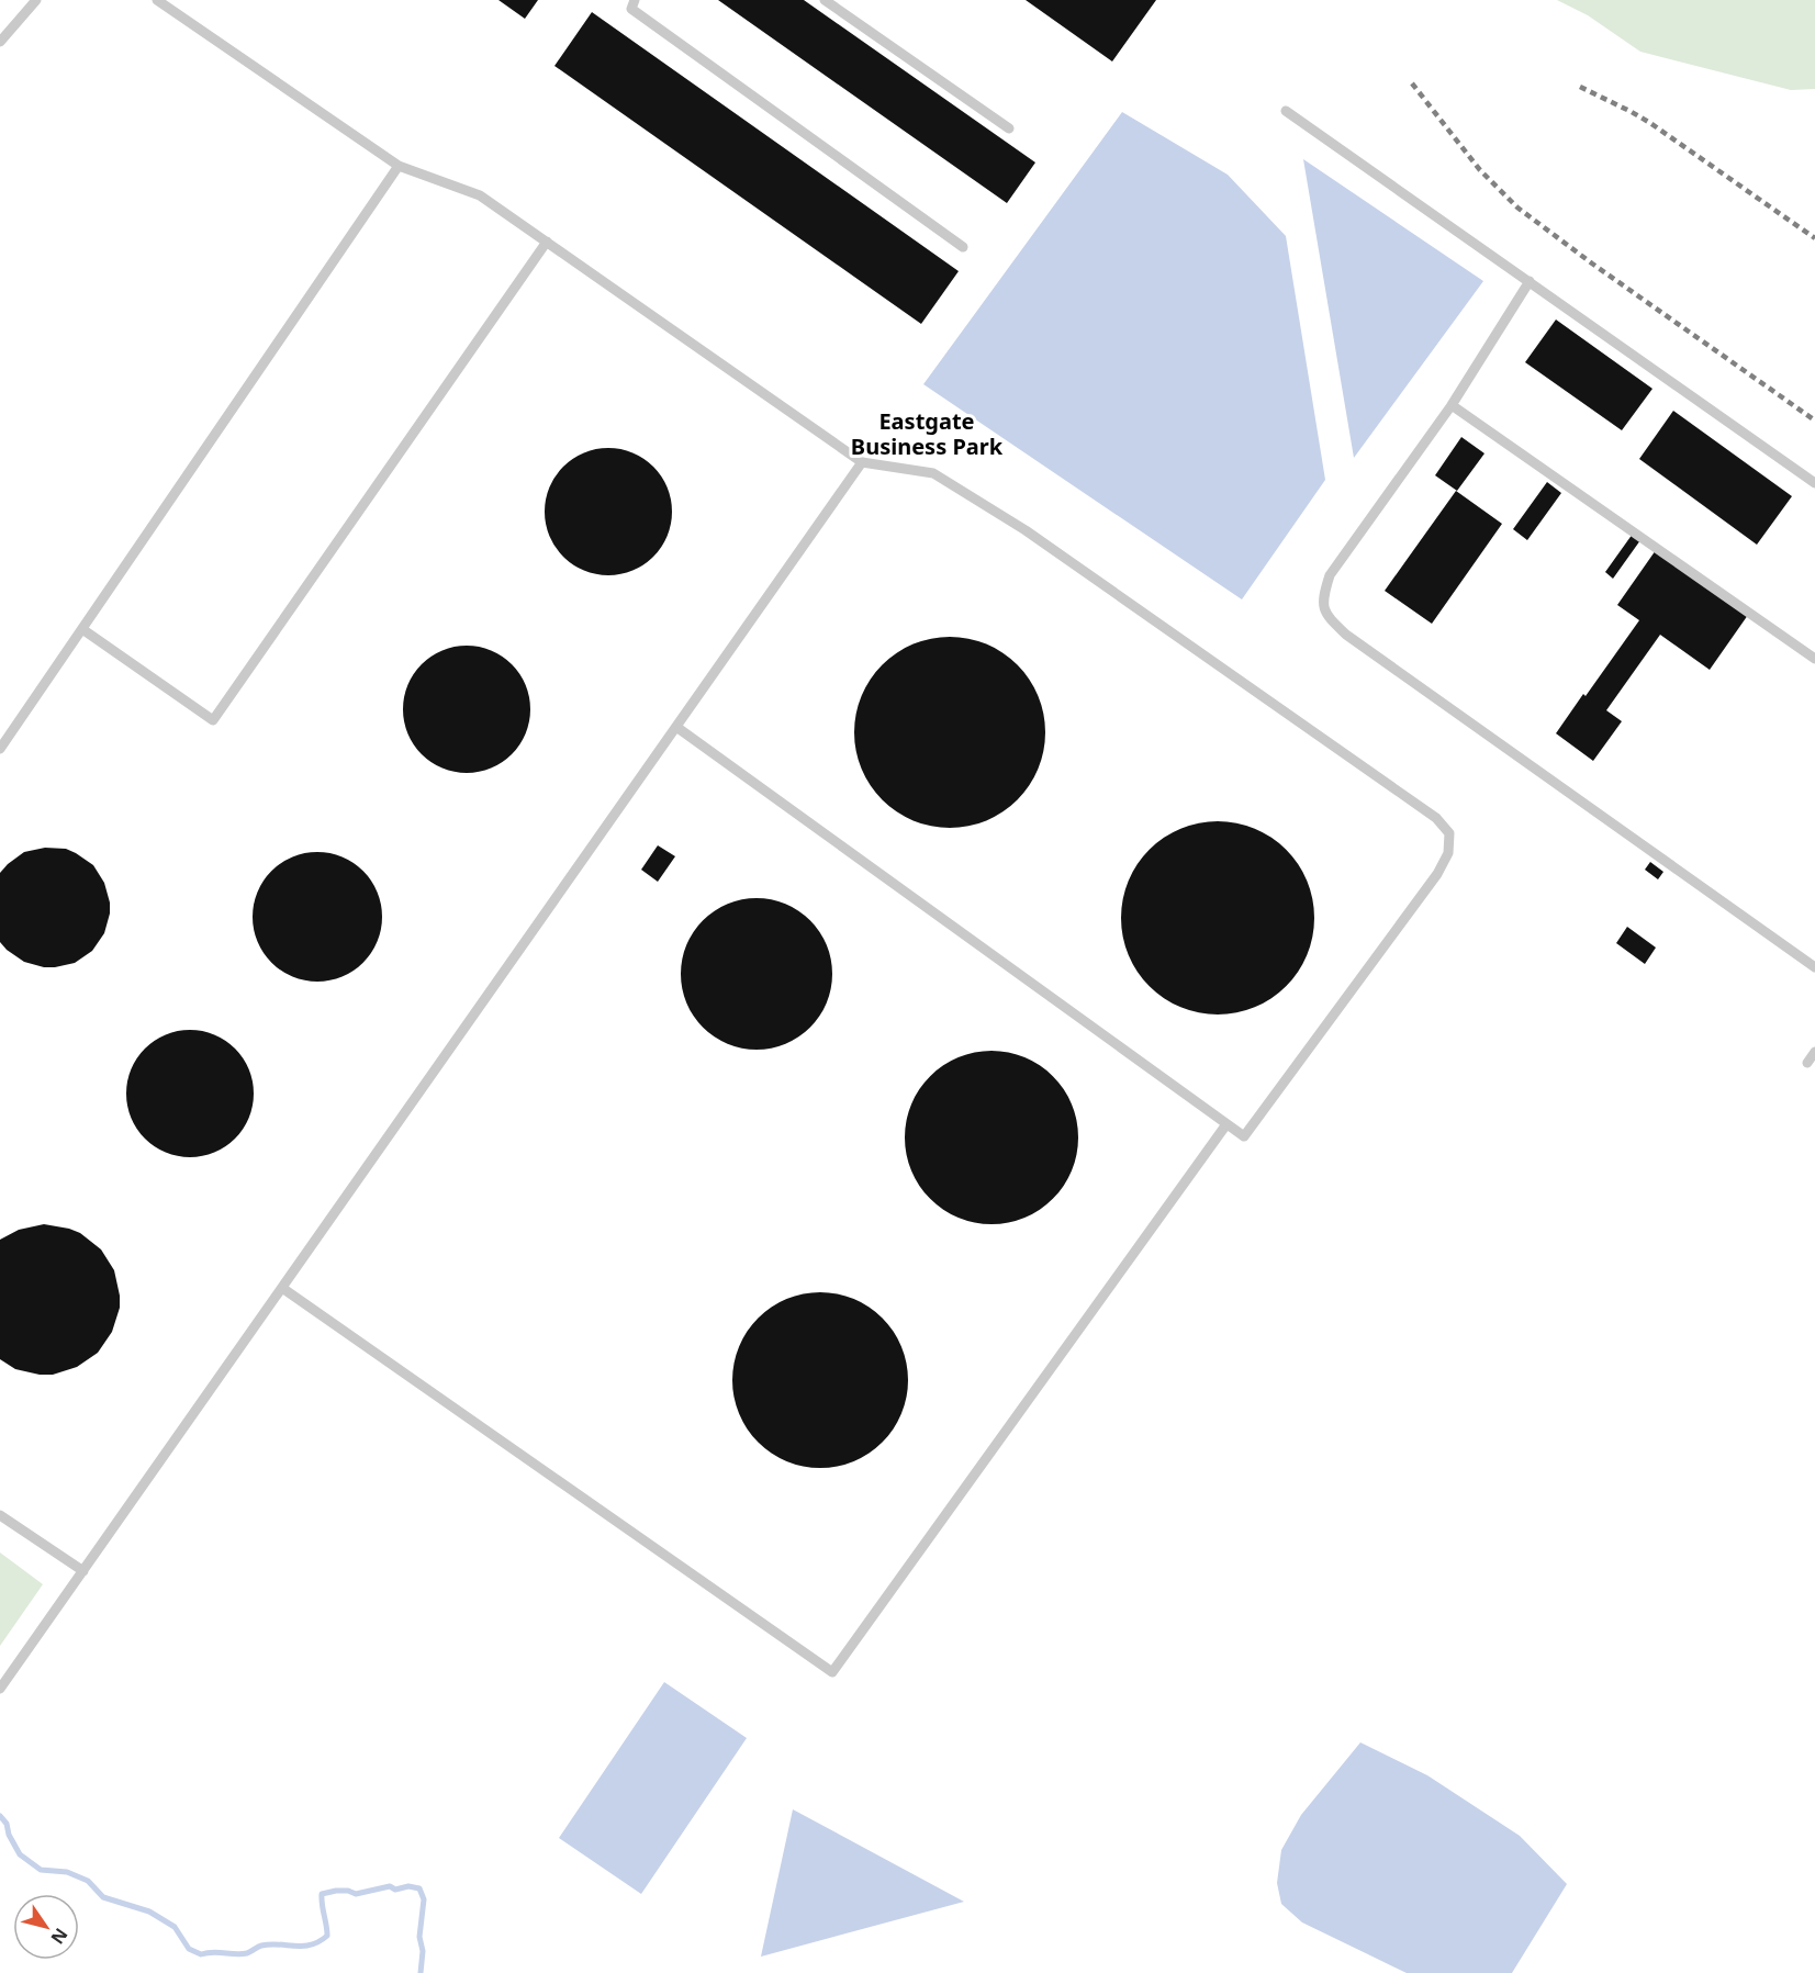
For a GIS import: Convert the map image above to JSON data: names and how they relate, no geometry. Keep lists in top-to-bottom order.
{
  "districts": ["Eastgate Business Park"],
  "north": "bottom right"
}
